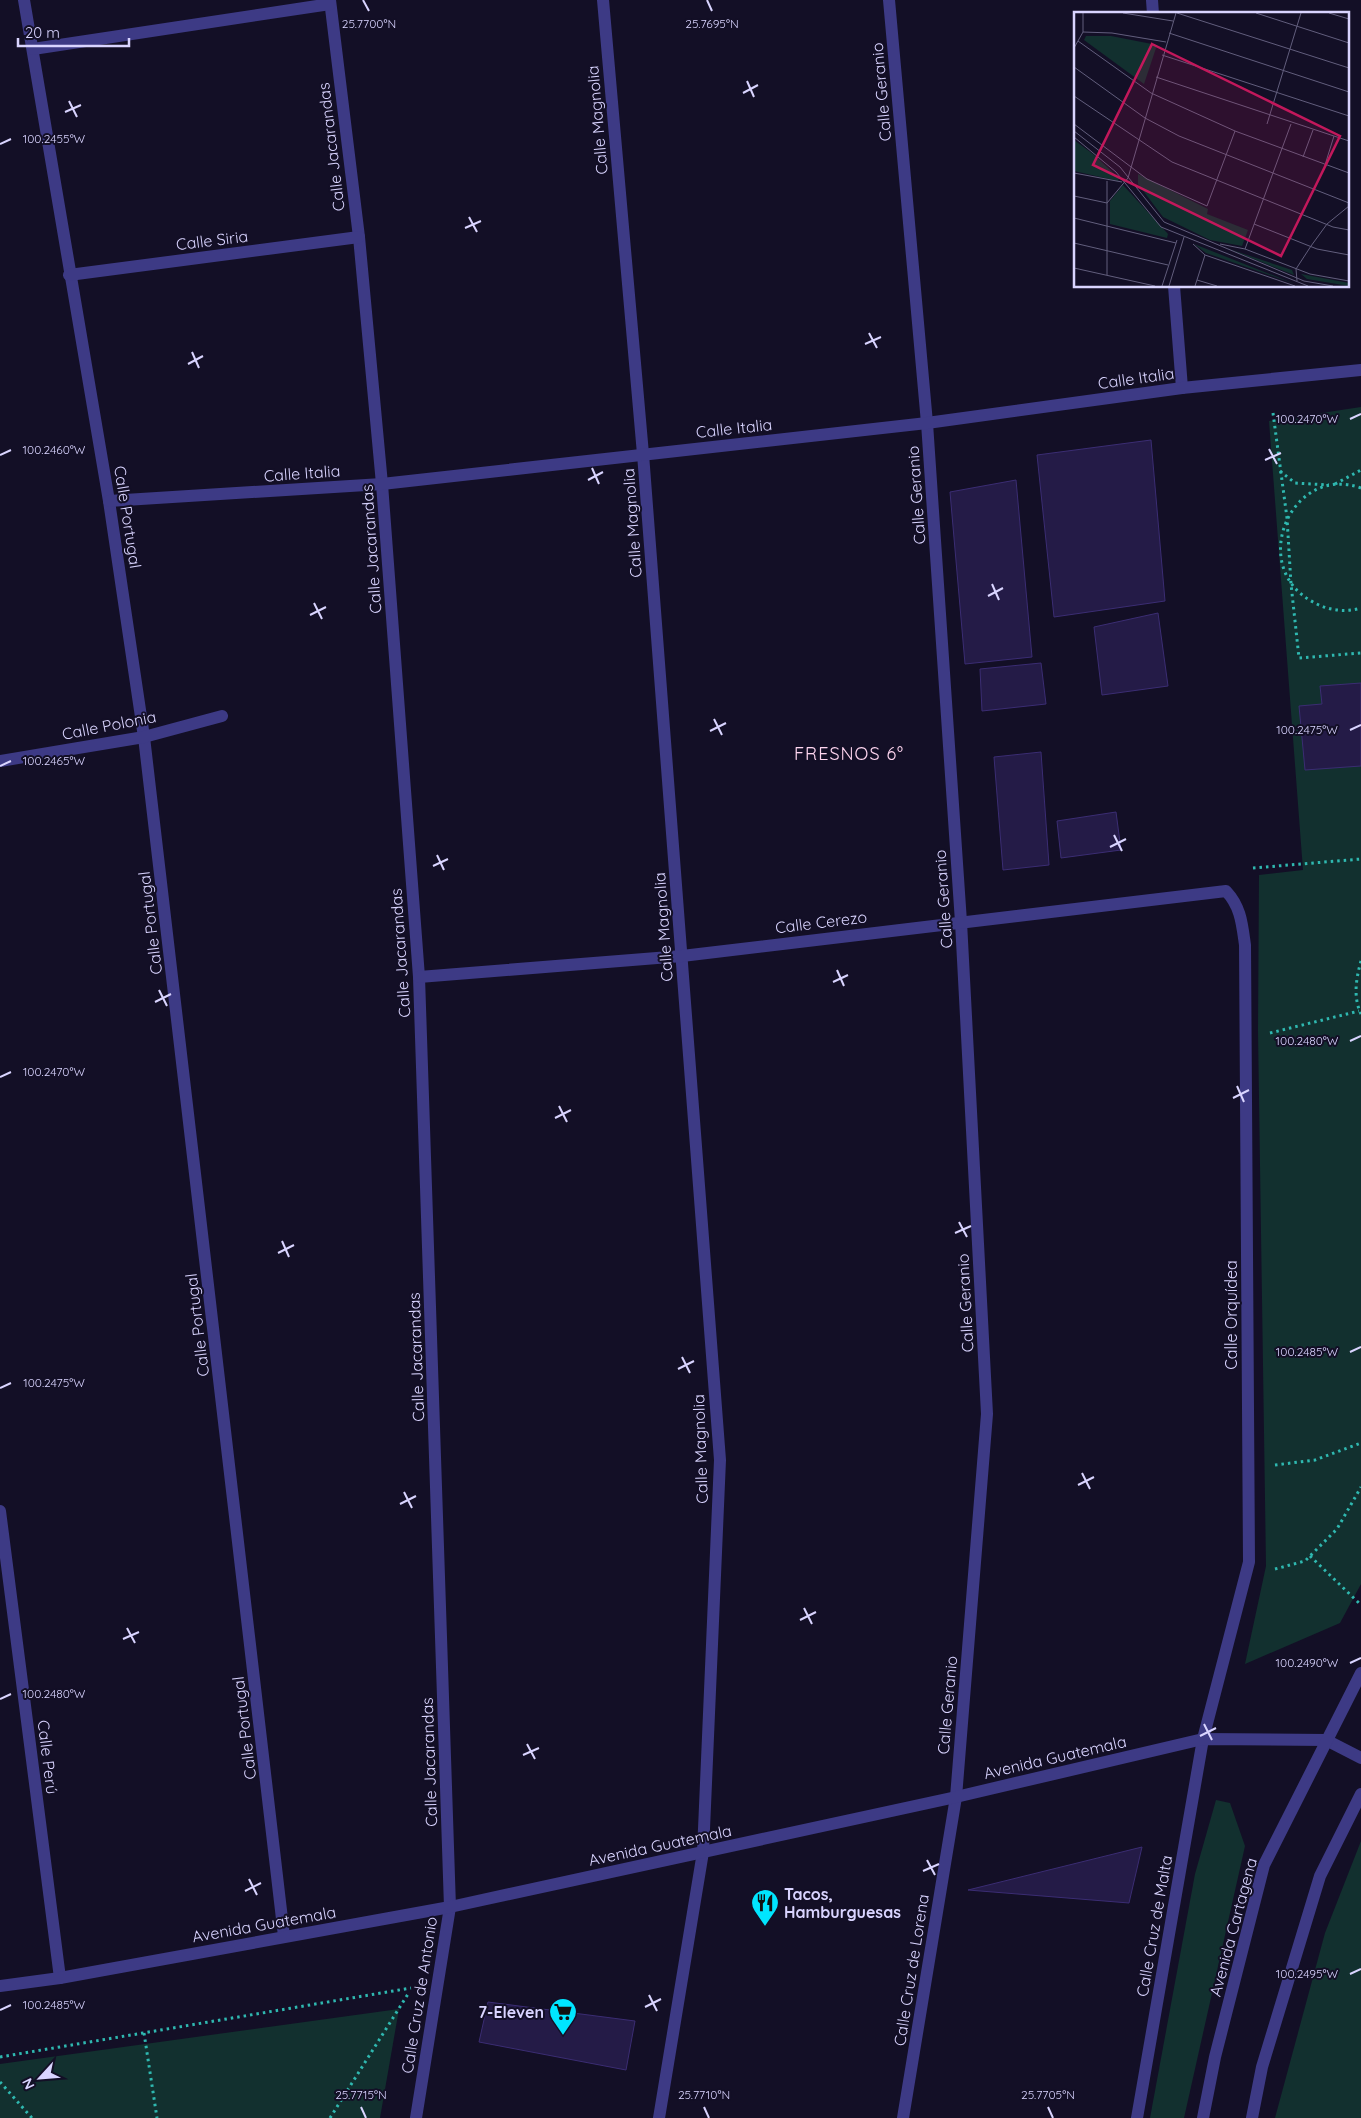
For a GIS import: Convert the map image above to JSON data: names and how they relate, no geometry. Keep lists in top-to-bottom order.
{
  "streets": {
    "street": [
      "Calle Geranio",
      "Calle Magnolia",
      "Calle Jacarandas",
      "Calle Siria",
      "Calle Italia",
      "Calle Portugal",
      "Calle Polonia",
      "Calle Cerezo",
      "Calle Orquídea",
      "Calle Perú",
      "Avenida Guatemala",
      "Calle Cruz de Malta",
      "Avenida Cartagena",
      "Calle Cruz de Lorena",
      "Calle Cruz de Antonio"
    ]
  },
  "crossings": [
    ["Calle Geranio", "Calle Italia"],
    ["Calle Geranio", "Calle Cerezo"],
    ["Calle Geranio", "Avenida Guatemala"],
    ["Calle Geranio", "Calle Cruz de Lorena"],
    ["Calle Magnolia", "Calle Italia"],
    ["Calle Magnolia", "Calle Cerezo"],
    ["Calle Magnolia", "Avenida Guatemala"],
    ["Calle Jacarandas", "Calle Siria"],
    ["Calle Jacarandas", "Calle Italia"],
    ["Calle Jacarandas", "Calle Cerezo"],
    ["Calle Jacarandas", "Avenida Guatemala"],
    ["Calle Jacarandas", "Calle Cruz de Antonio"],
    ["Calle Siria", "Calle Portugal"],
    ["Calle Italia", "Calle Portugal"],
    ["Calle Portugal", "Calle Polonia"],
    ["Calle Portugal", "Avenida Guatemala"],
    ["Calle Cerezo", "Calle Orquídea"],
    ["Calle Orquídea", "Avenida Guatemala"],
    ["Calle Orquídea", "Calle Cruz de Malta"],
    ["Calle Perú", "Avenida Guatemala"],
    ["Avenida Guatemala", "Calle Cruz de Malta"],
    ["Avenida Guatemala", "Avenida Cartagena"],
    ["Avenida Guatemala", "Calle Cruz de Lorena"],
    ["Avenida Guatemala", "Calle Cruz de Antonio"]
  ],
  "districts": ["FRESNOS 6°"],
  "places": {
    "restaurant": ["Tacos, Hamburguesas"],
    "supermarket": ["7-Eleven"]
  },
  "scale_bar": "20 m",
  "north": "bottom left",
  "coordinates": [
    "25.7700°N",
    "25.7695°N",
    "100.2455°W",
    "100.2470°W",
    "100.2460°W",
    "100.2475°W",
    "100.2465°W",
    "100.2480°W",
    "100.2485°W",
    "100.2490°W",
    "100.2495°W",
    "25.7715°N",
    "25.7710°N",
    "25.7705°N"
  ]
}
